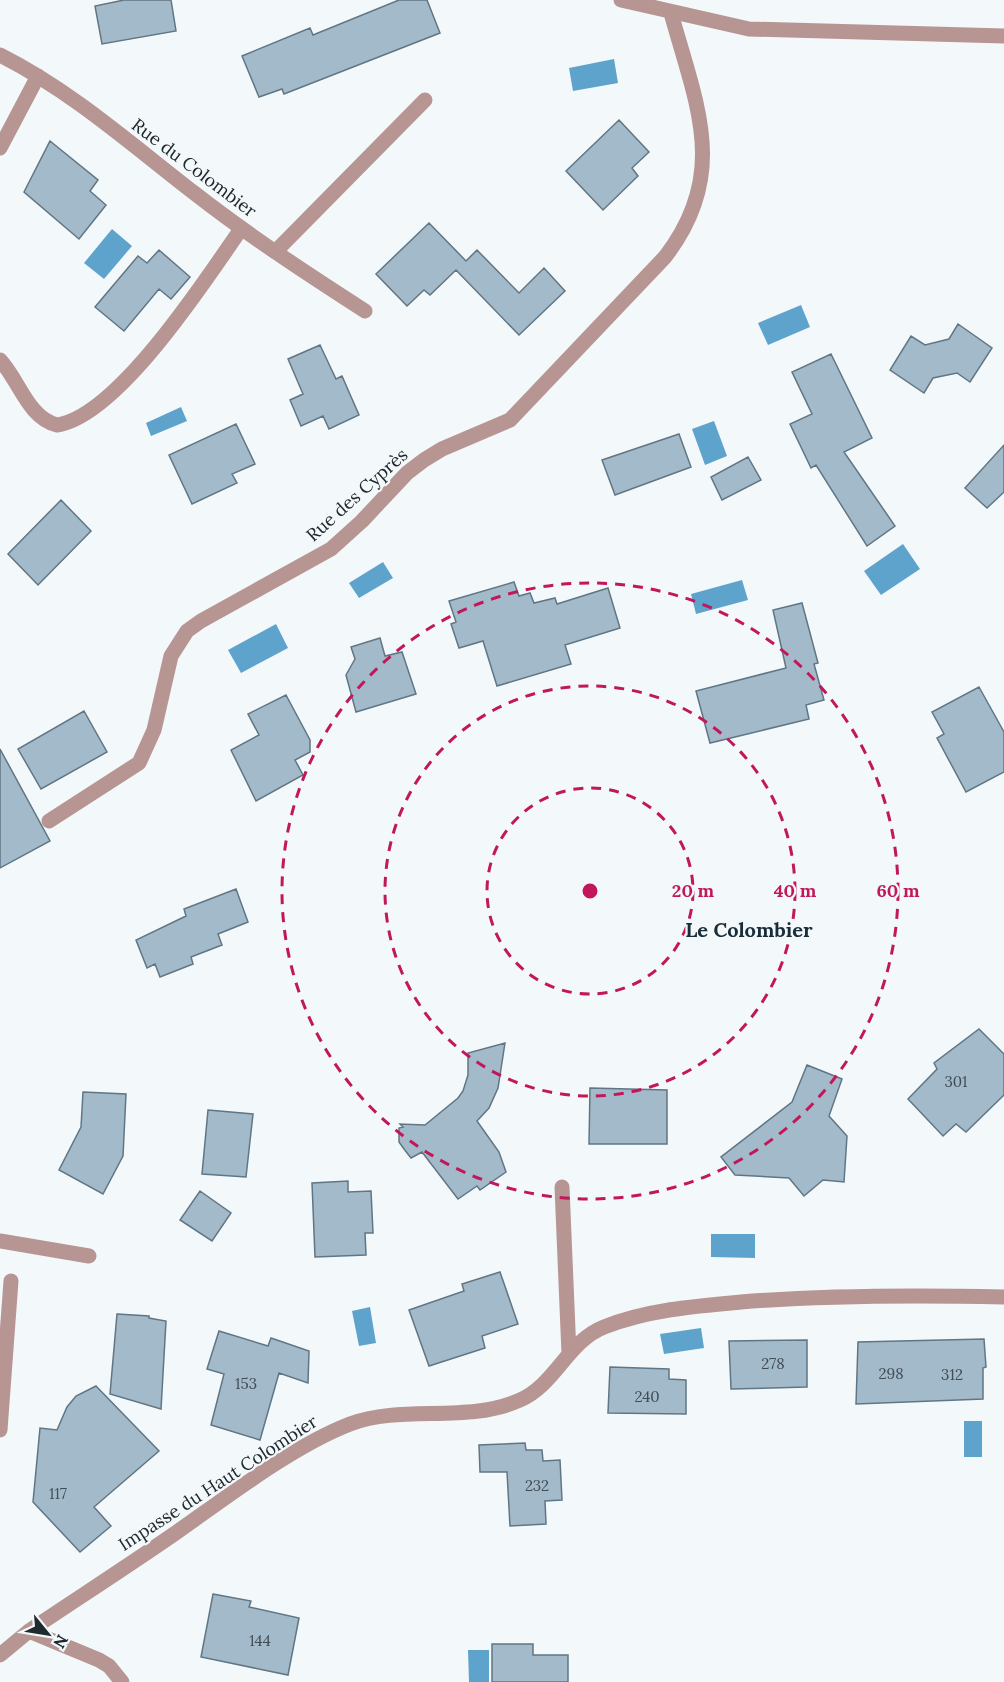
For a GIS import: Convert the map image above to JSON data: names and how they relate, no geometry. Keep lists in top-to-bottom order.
{
  "streets": {
    "street": ["Rue du Colombier", "Rue des Cyprès", "Impasse du Haut Colombier"]
  },
  "districts": ["Le Colombier"],
  "house_numbers": [
    "301",
    "278",
    "298",
    "312",
    "153",
    "240",
    "232",
    "117",
    "144"
  ],
  "north": "bottom right",
  "rings": ["20 m", "40 m", "60 m"]
}
